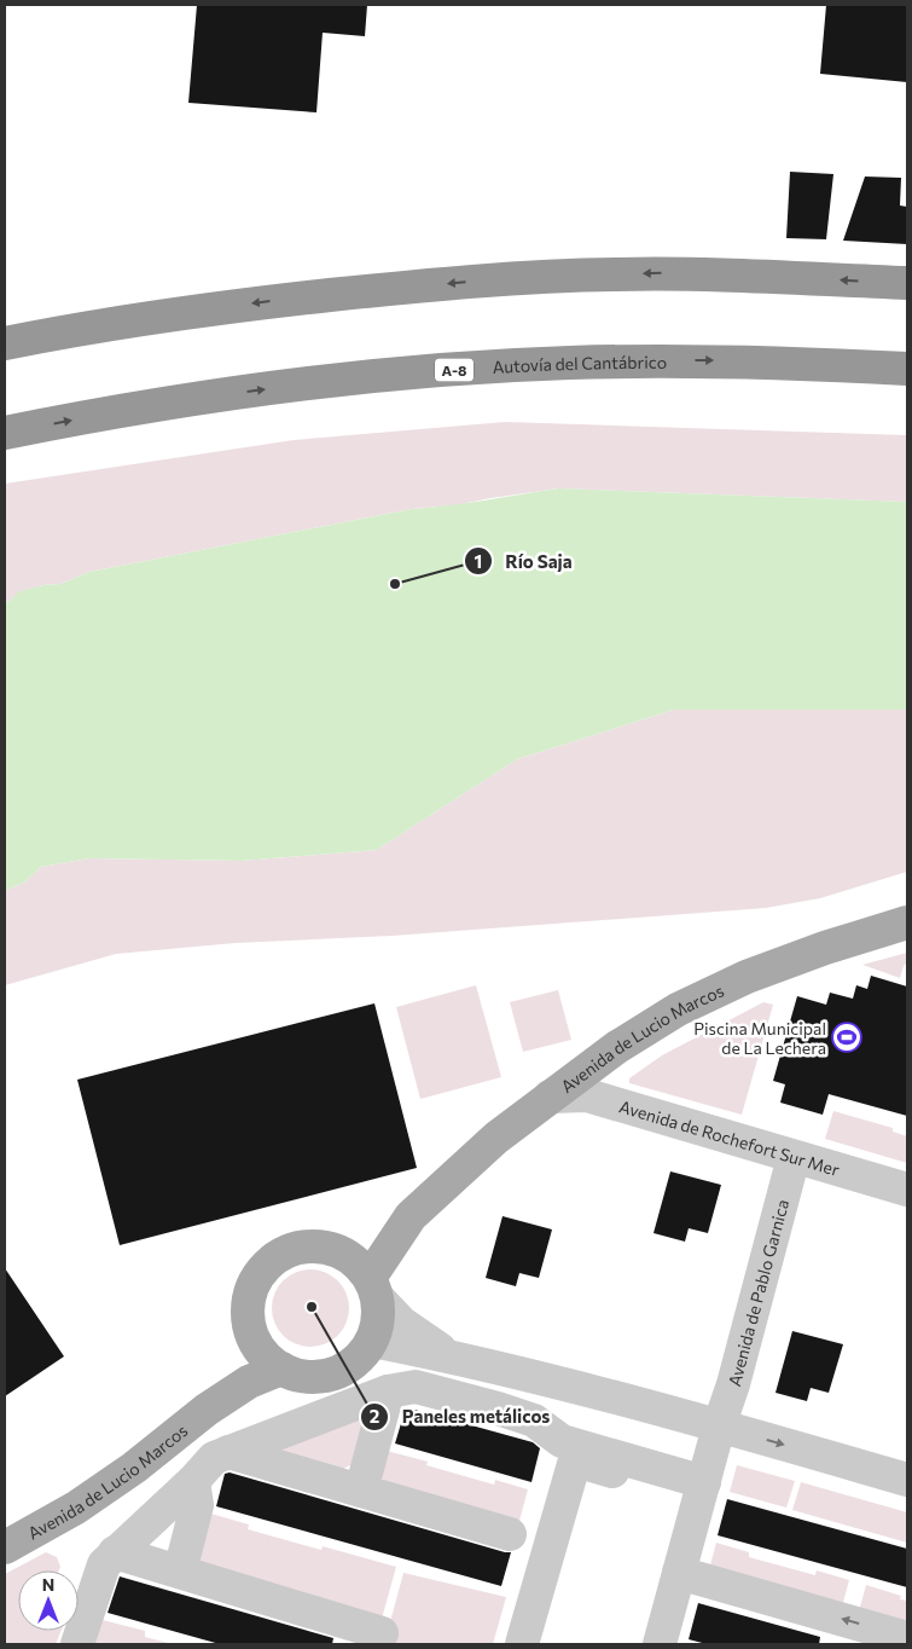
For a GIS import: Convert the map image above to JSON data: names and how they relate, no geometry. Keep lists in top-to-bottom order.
{
  "streets": {
    "highway": ["Autovía del Cantábrico", "A-8"],
    "main road": ["Avenida de Lucio Marcos"],
    "street": ["Avenida de Rochefort Sur Mer", "Avenida de Pablo Garnica"]
  },
  "crossings": [
    ["Avenida de Lucio Marcos", "Avenida de Rochefort Sur Mer"],
    ["Avenida de Rochefort Sur Mer", "Avenida de Pablo Garnica"]
  ],
  "places": {
    "other": ["Río Saja", "Paneles metálicos"],
    "sports": ["Piscina Municipal de La Lechera"]
  },
  "north": "top"
}
